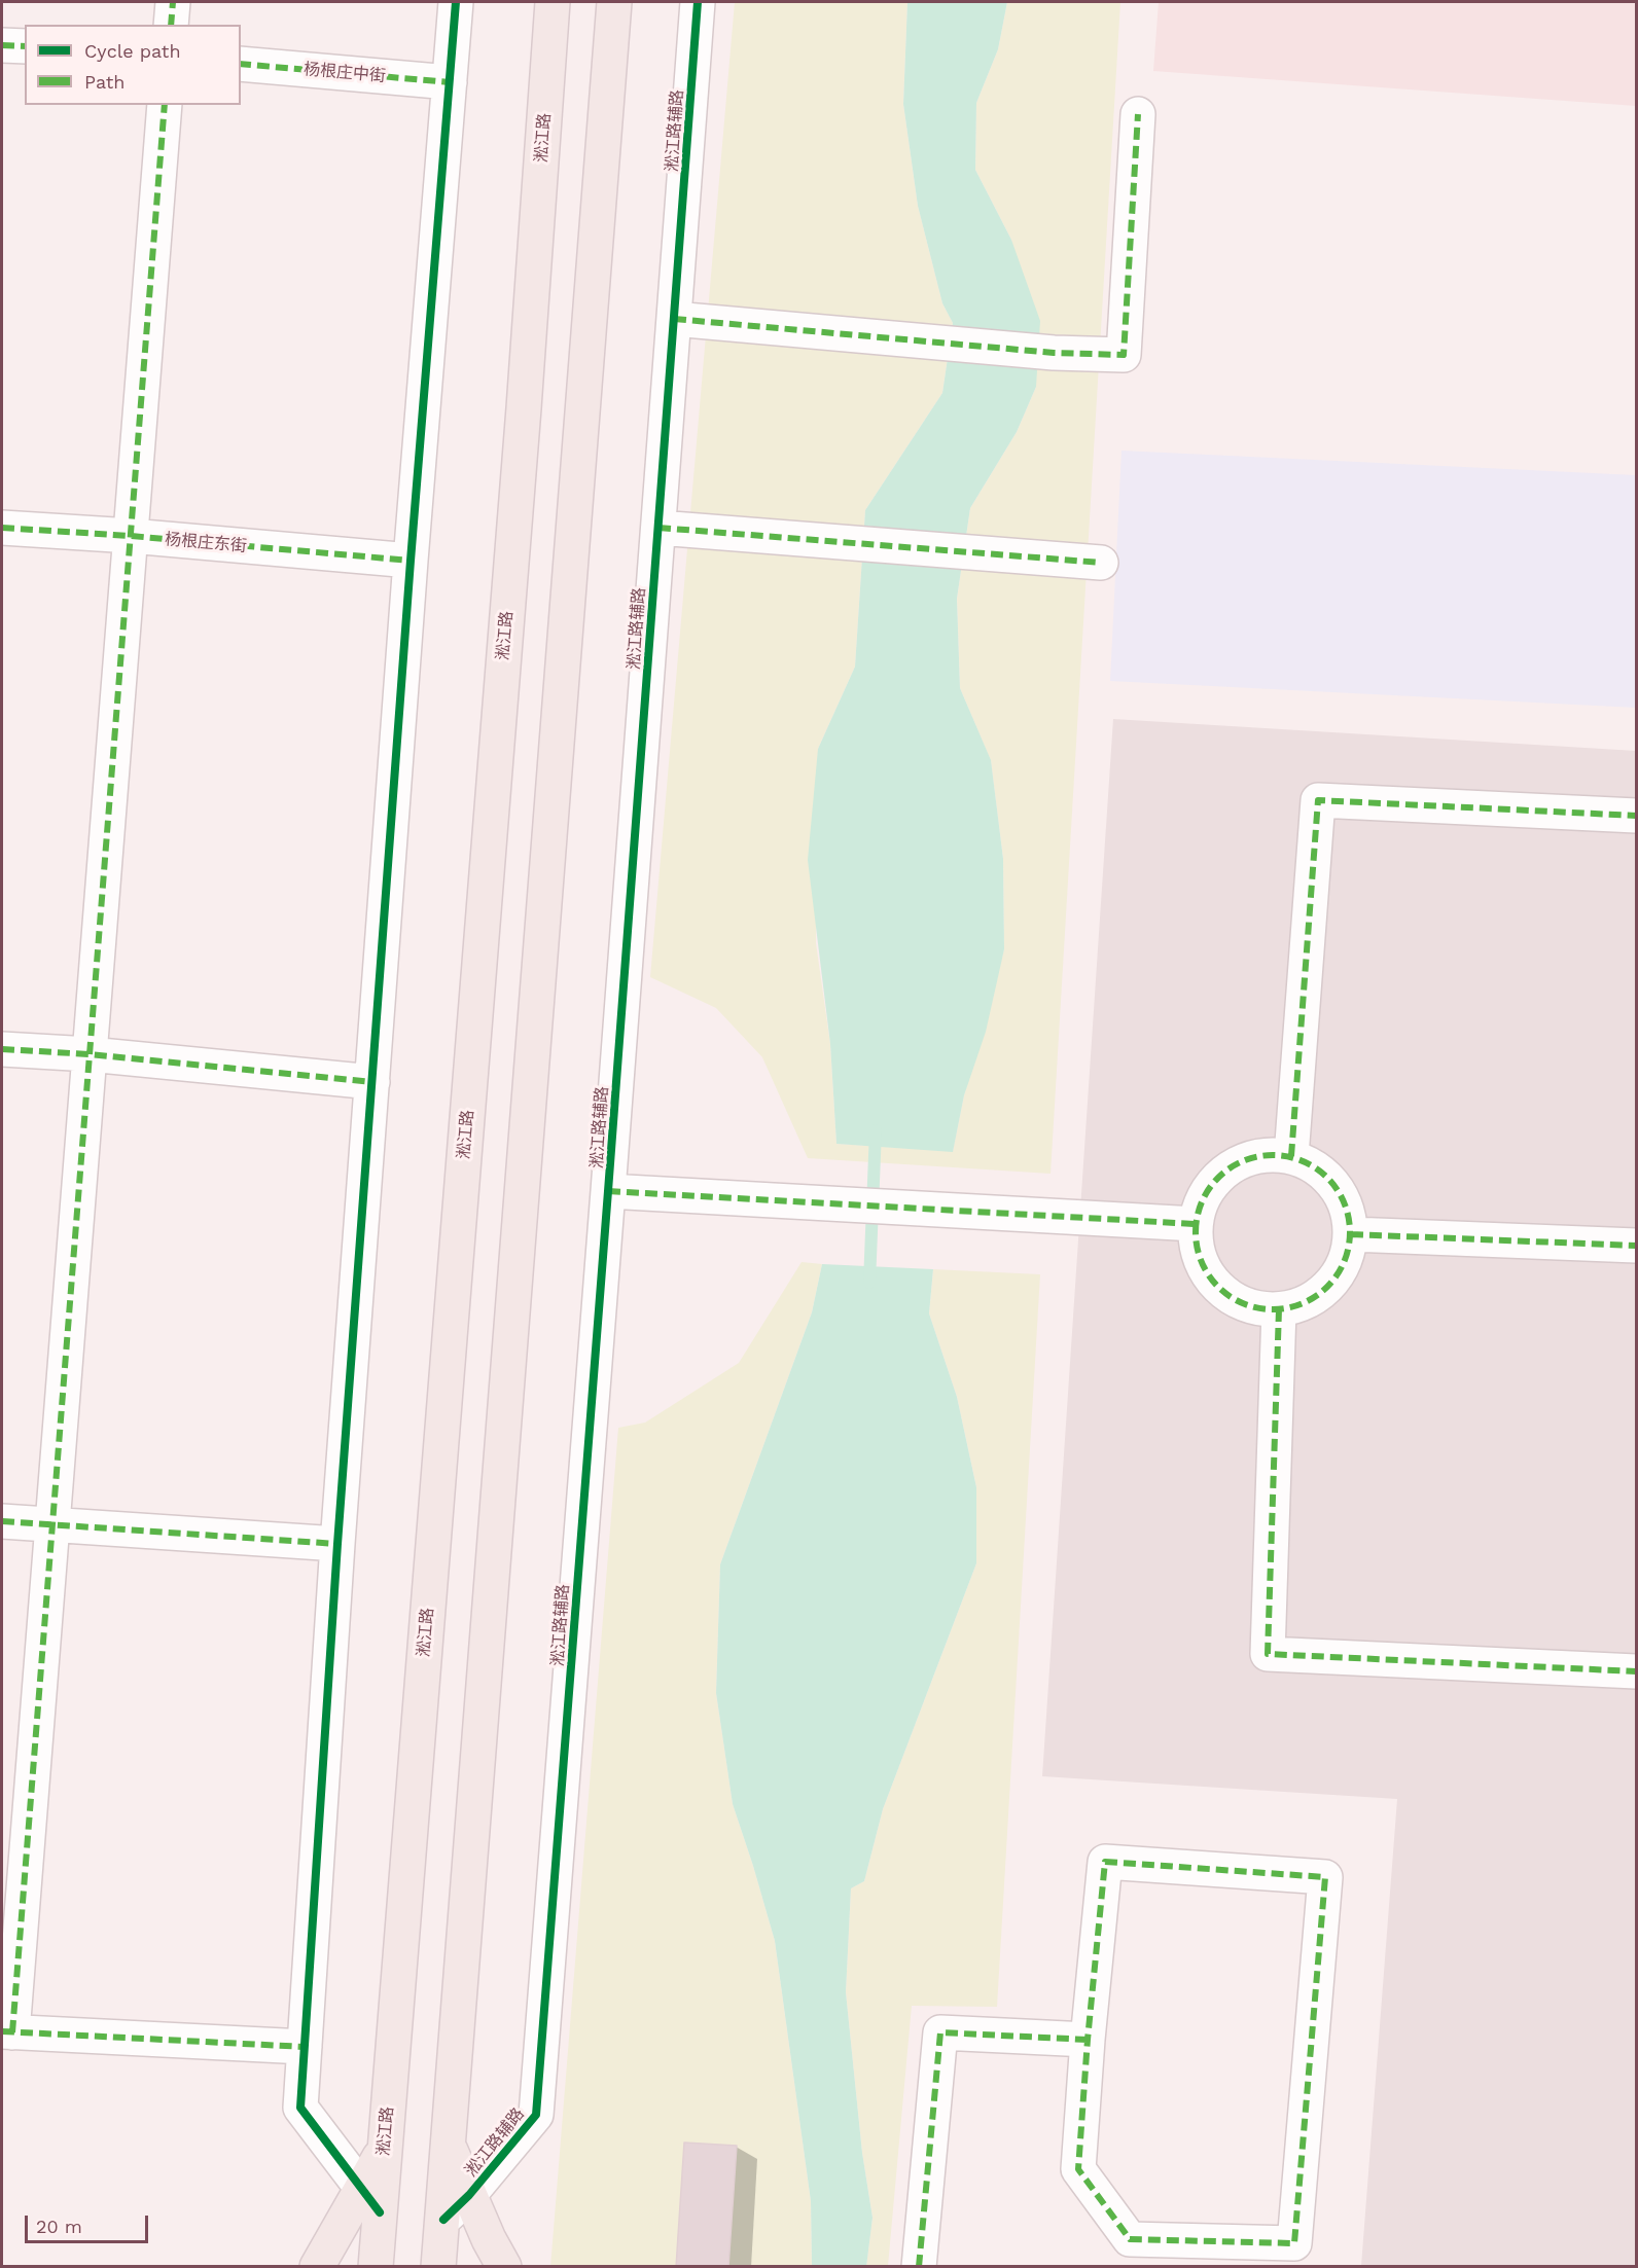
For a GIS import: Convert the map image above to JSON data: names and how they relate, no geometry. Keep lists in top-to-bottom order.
{
  "streets": {
    "main road": ["淞江路"],
    "street": ["杨根庄中街", "淞江路辅路", "杨根庄东街"]
  },
  "legend": ["Cycle path", "Path"],
  "scale_bar": "20 m"
}
